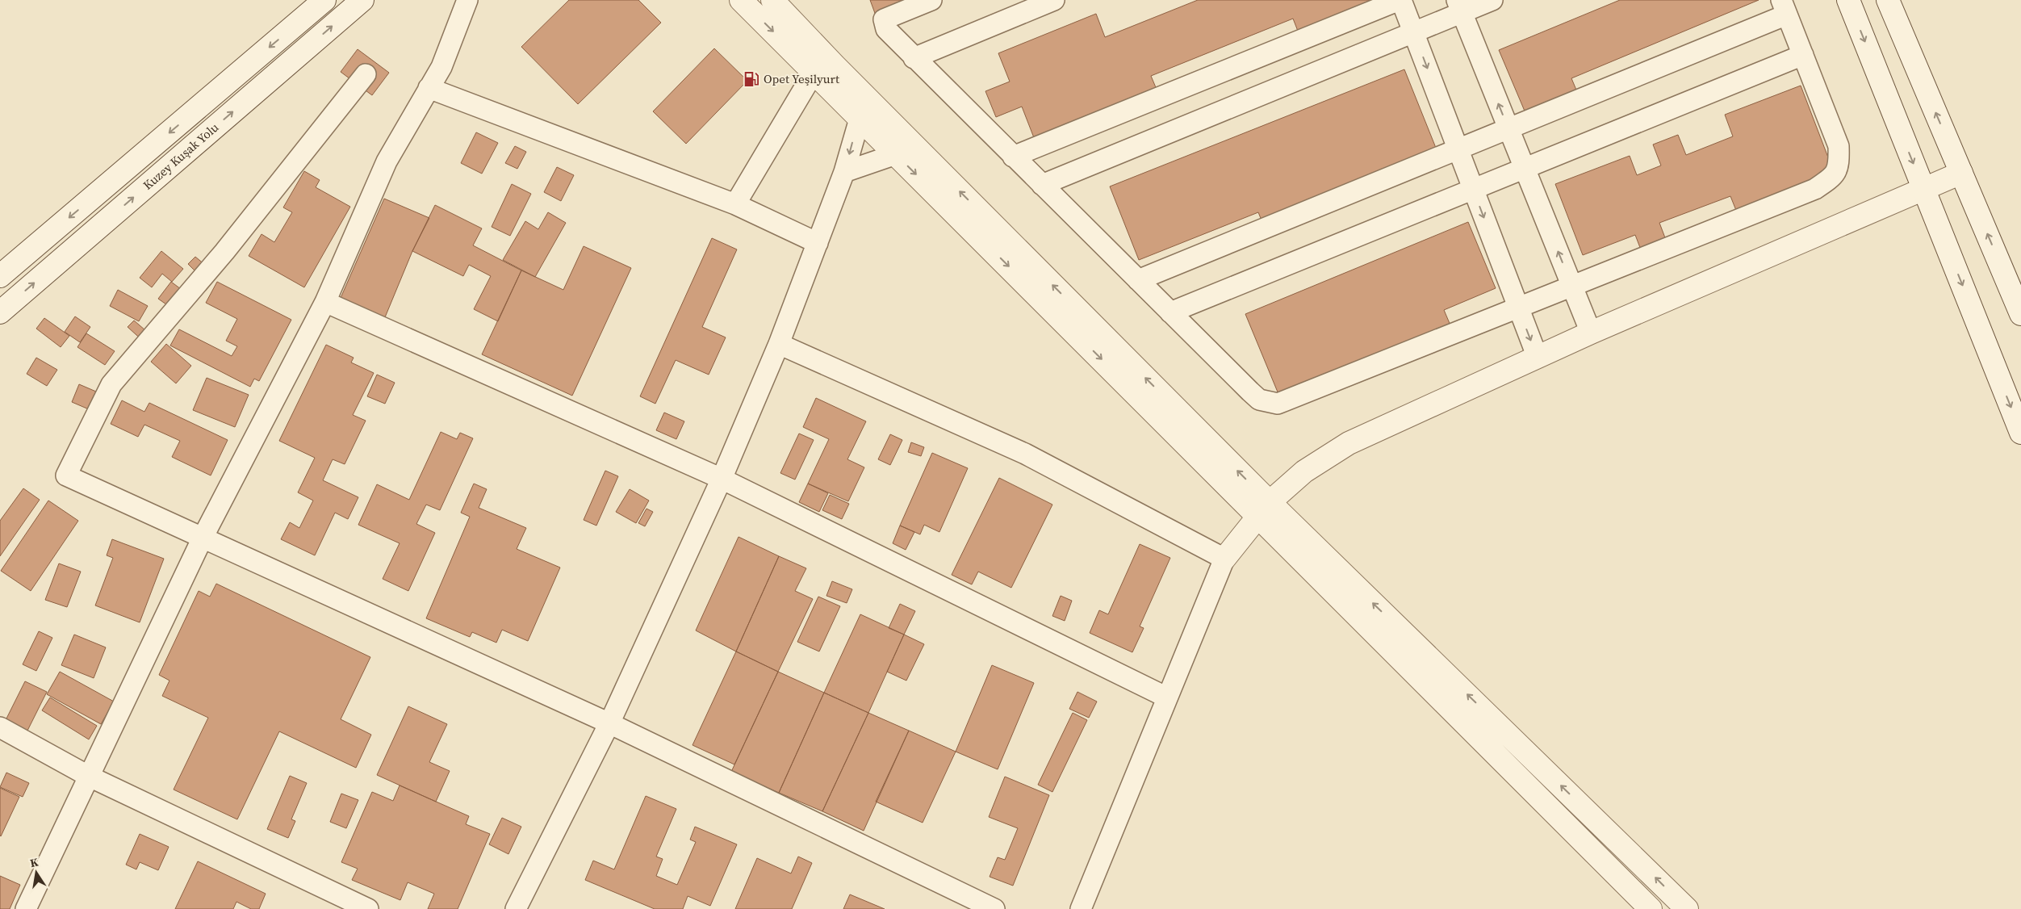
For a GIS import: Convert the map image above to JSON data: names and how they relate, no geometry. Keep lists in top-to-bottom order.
{
  "streets": {
    "street": ["Kuzey Kuşak Yolu"]
  },
  "places": {
    "fuel station": ["Opet Yeşilyurt"]
  },
  "north": "top"
}
